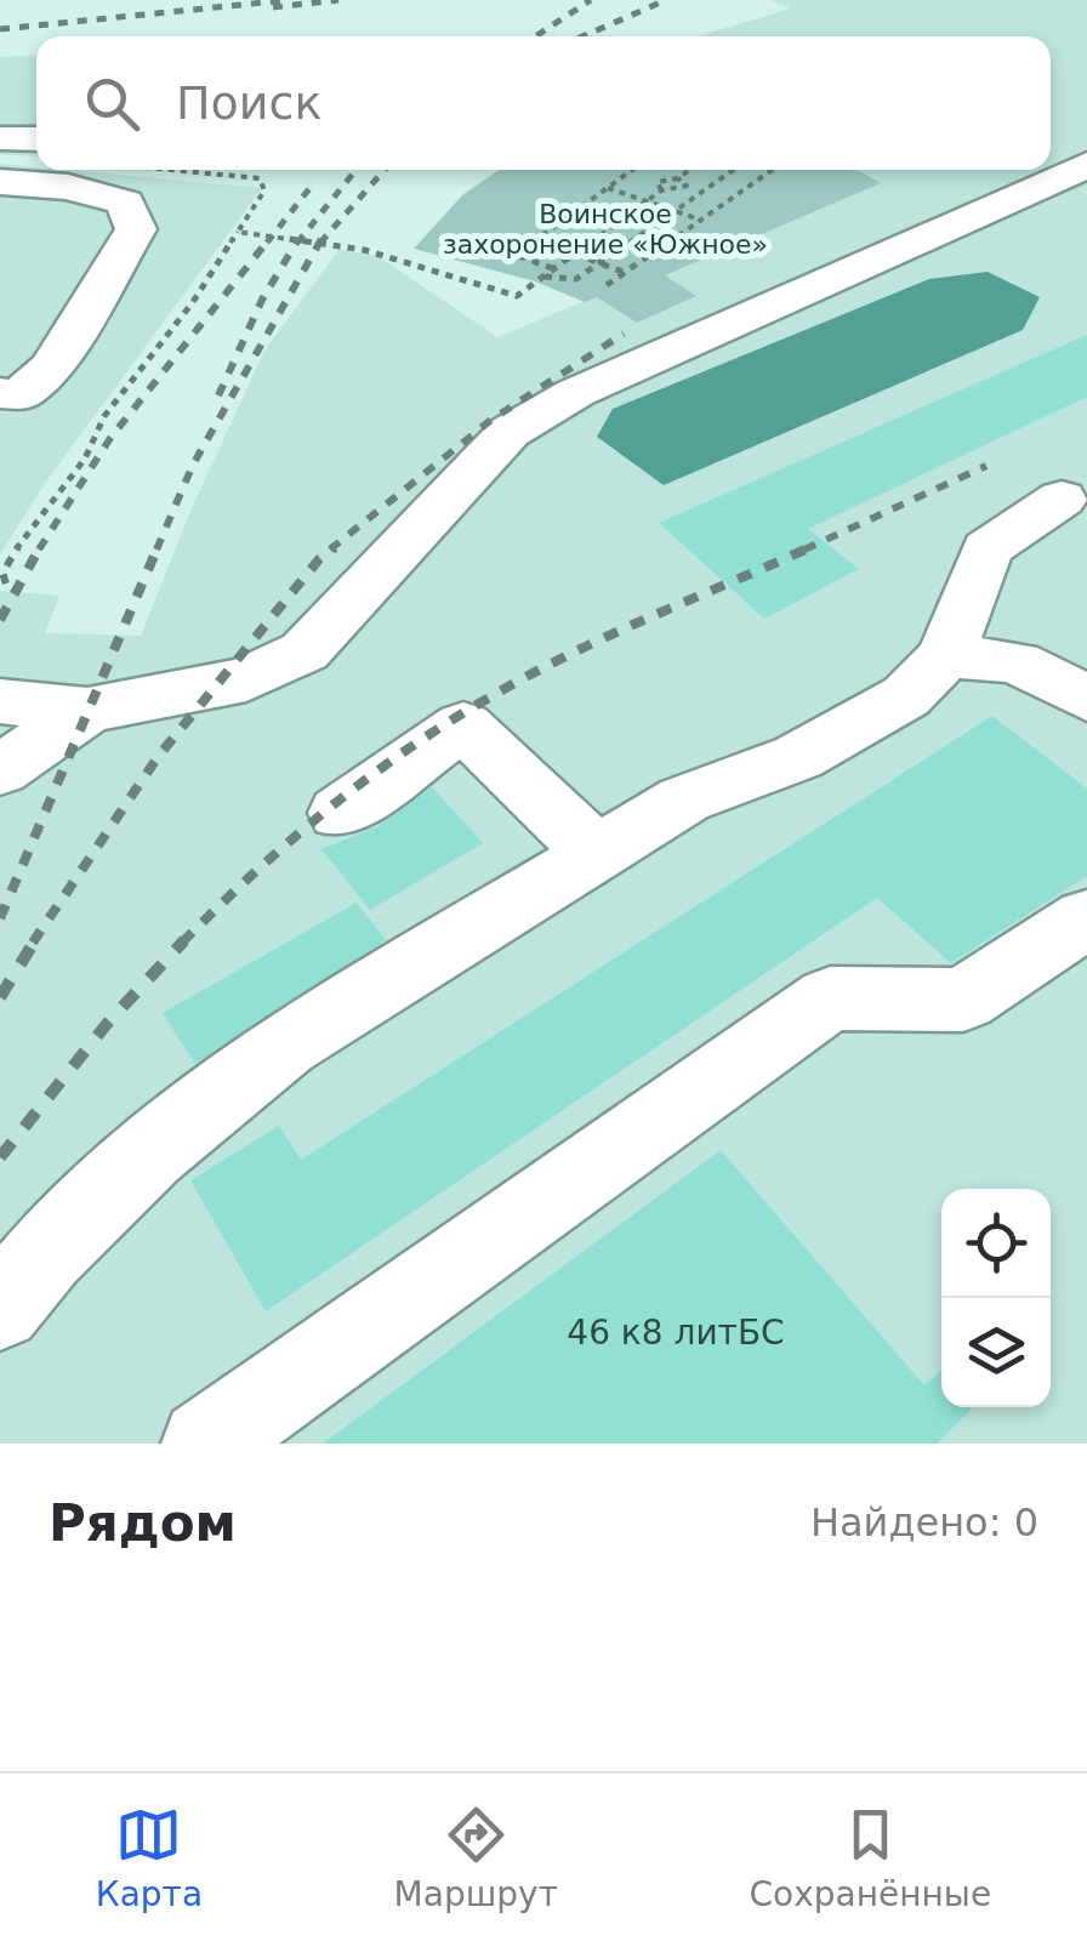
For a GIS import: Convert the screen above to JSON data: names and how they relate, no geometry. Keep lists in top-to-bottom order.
{
  "parks": ["Воинское захоронение «Южное»"],
  "house_numbers": ["46 к8 литБС"],
  "page": {
    "search": "Поиск",
    "heading": ["Рядом", "Найдено: 0"],
    "nav": ["Карта", "Маршрут", "Сохранённые"]
  }
}
